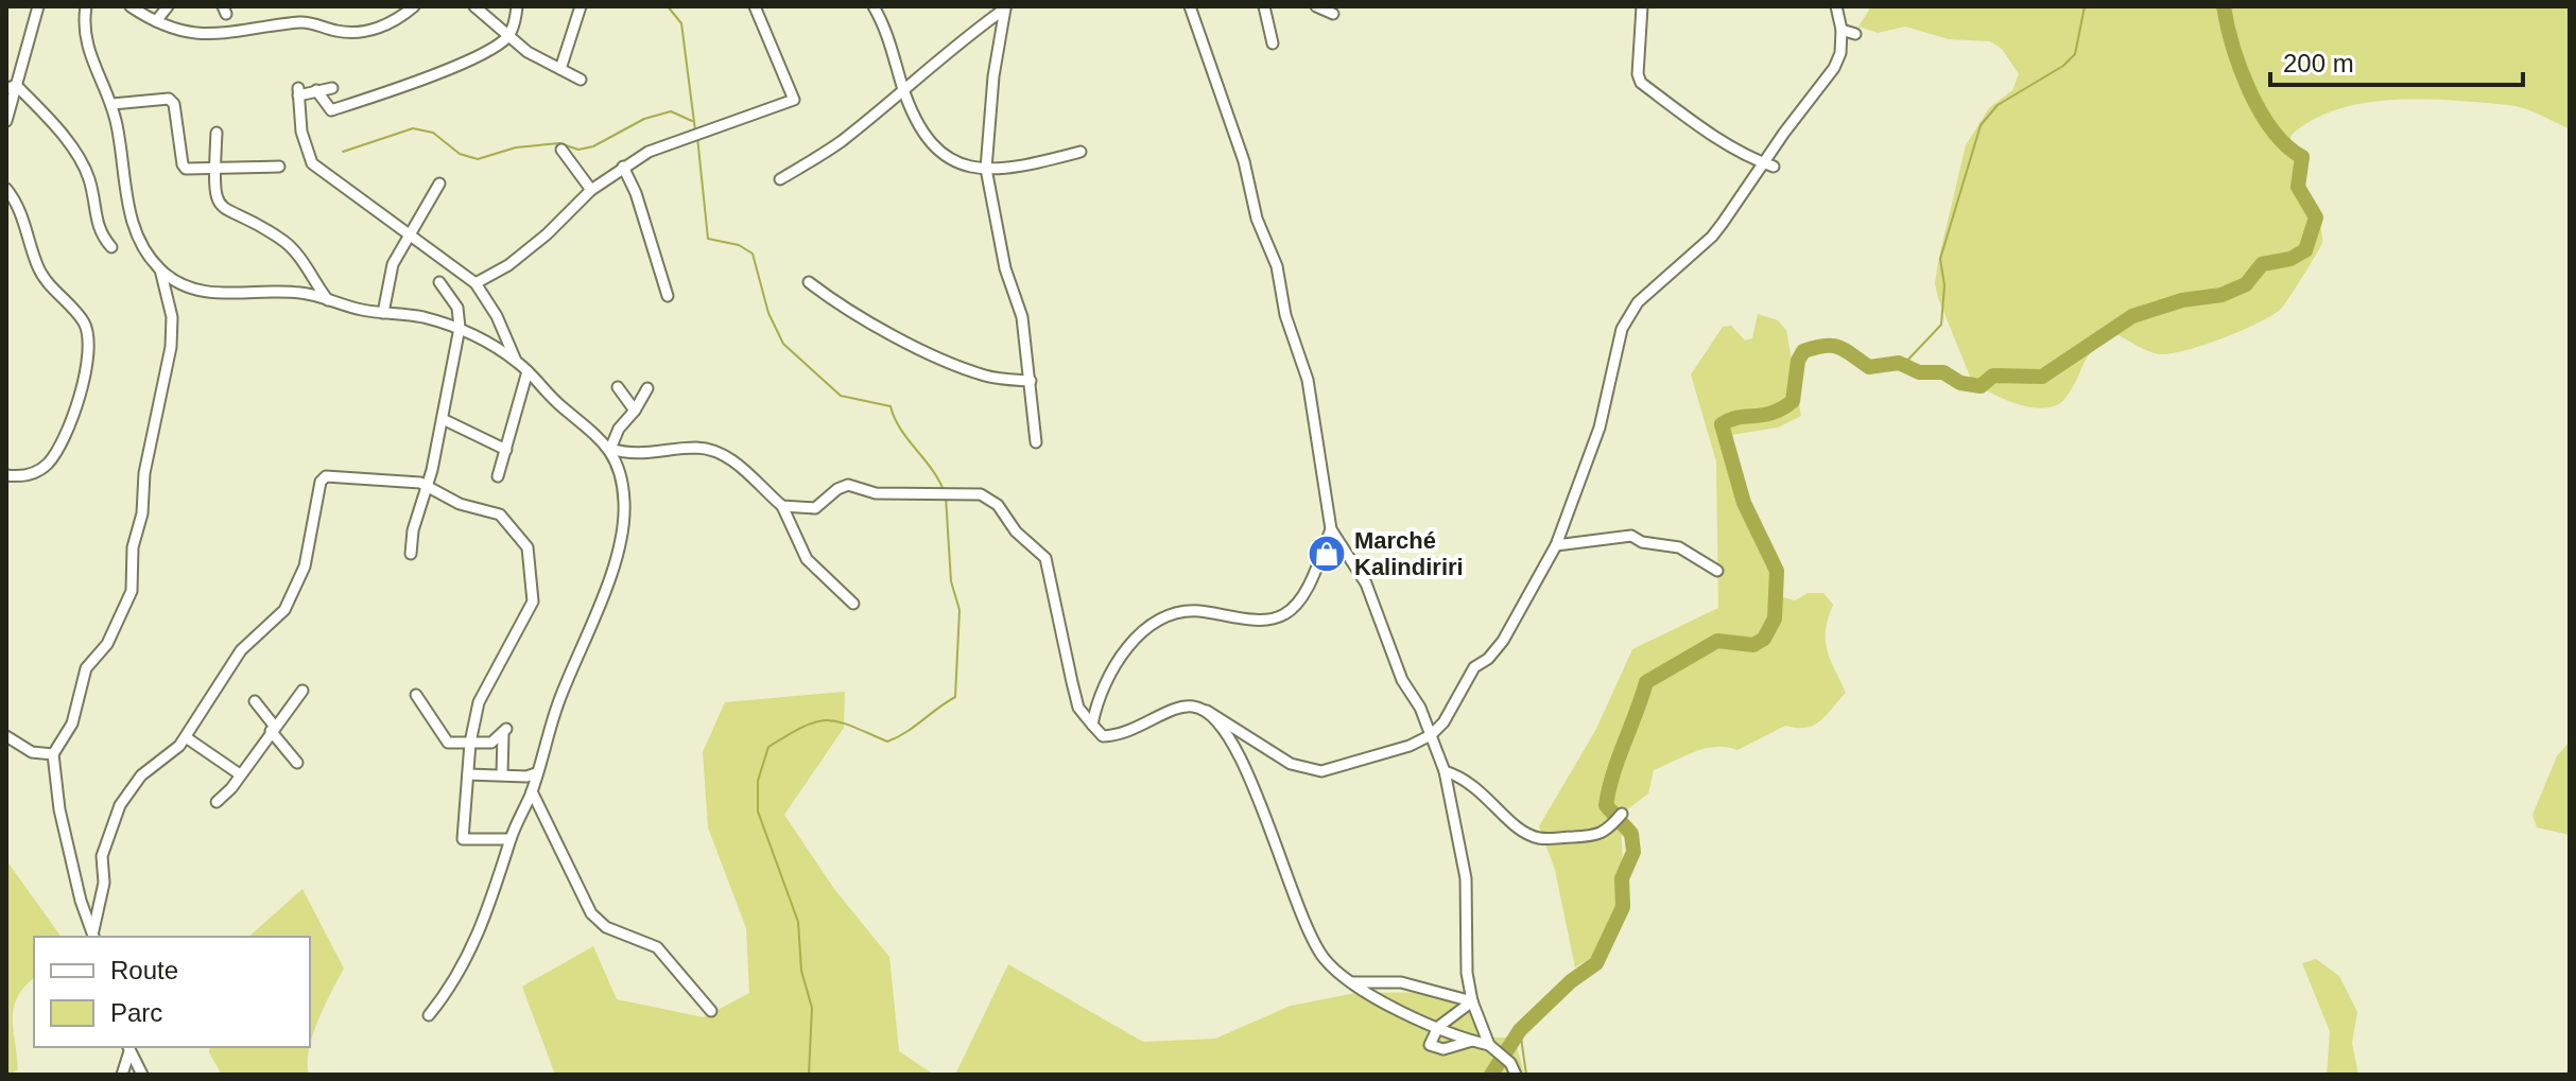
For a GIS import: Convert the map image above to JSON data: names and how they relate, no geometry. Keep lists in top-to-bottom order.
{
  "places": {
    "shop": ["Marché Kalindiriri"]
  },
  "legend": ["Route", "Parc"],
  "scale_bar": "200 m"
}
